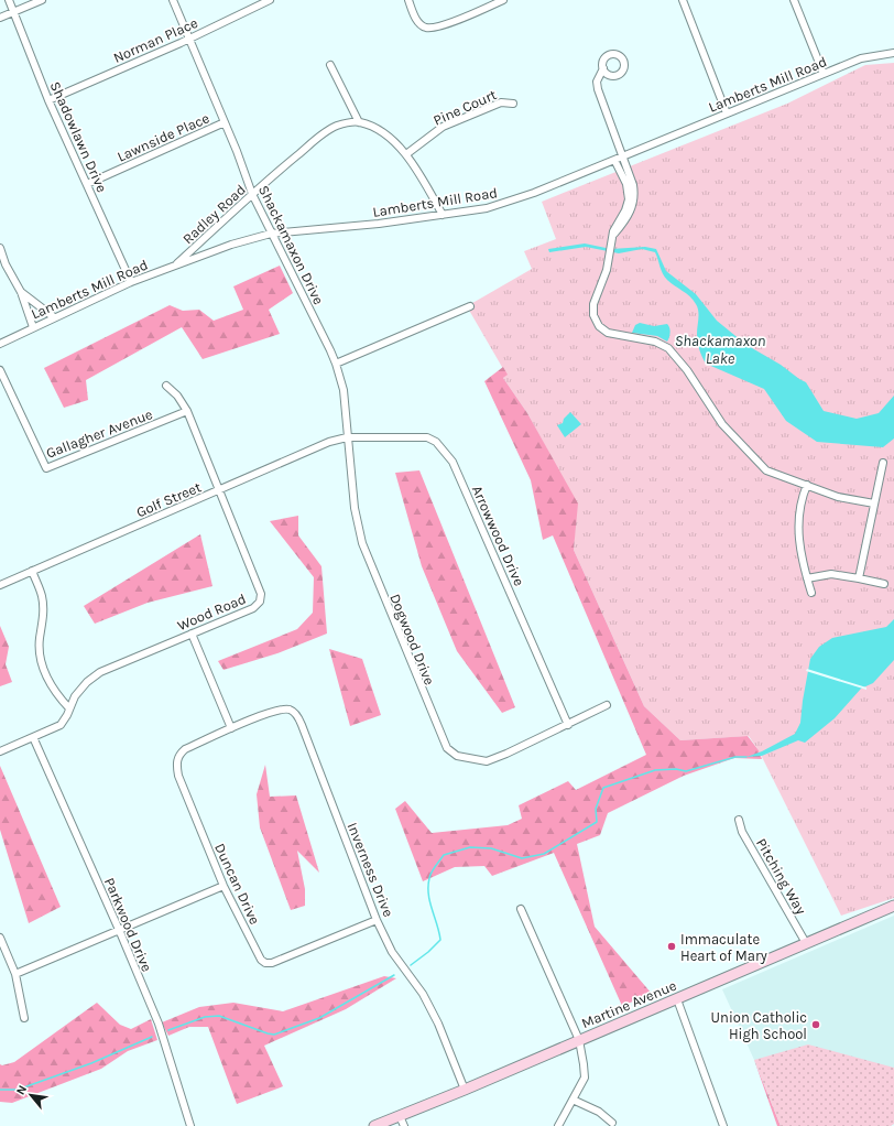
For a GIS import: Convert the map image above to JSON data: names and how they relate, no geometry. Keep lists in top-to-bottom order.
{
  "streets": {
    "main road": ["Martine Avenue"],
    "street": [
      "Norman Place",
      "Lamberts Mill Road",
      "Pine Court",
      "Shadowlawn Drive",
      "Lawnside Place",
      "Radley Road",
      "Shackamaxon Drive",
      "Gallagher Avenue",
      "Golf Street",
      "Arrowwood Drive",
      "Wood Road",
      "Dogwood Drive",
      "Inverness Drive",
      "Pitching Way",
      "Duncan Drive",
      "Parkwood Drive"
    ]
  },
  "crossings": [
    ["Norman Place", "Shadowlawn Drive"],
    ["Norman Place", "Shackamaxon Drive"],
    ["Lamberts Mill Road", "Shadowlawn Drive"],
    ["Lamberts Mill Road", "Radley Road"],
    ["Lamberts Mill Road", "Shackamaxon Drive"],
    ["Shadowlawn Drive", "Lawnside Place"],
    ["Lawnside Place", "Shackamaxon Drive"],
    ["Radley Road", "Shackamaxon Drive"],
    ["Shackamaxon Drive", "Dogwood Drive"],
    ["Gallagher Avenue", "Wood Road"],
    ["Golf Street", "Arrowwood Drive"],
    ["Golf Street", "Wood Road"],
    ["Golf Street", "Dogwood Drive"],
    ["Arrowwood Drive", "Dogwood Drive"],
    ["Wood Road", "Parkwood Drive"],
    ["Inverness Drive", "Duncan Drive"],
    ["Inverness Drive", "Martine Avenue"],
    ["Pitching Way", "Martine Avenue"]
  ],
  "water": ["Shackamaxon Lake"],
  "places": ["Immaculate Heart of Mary", "Union Catholic High School"],
  "north": "top left"
}
